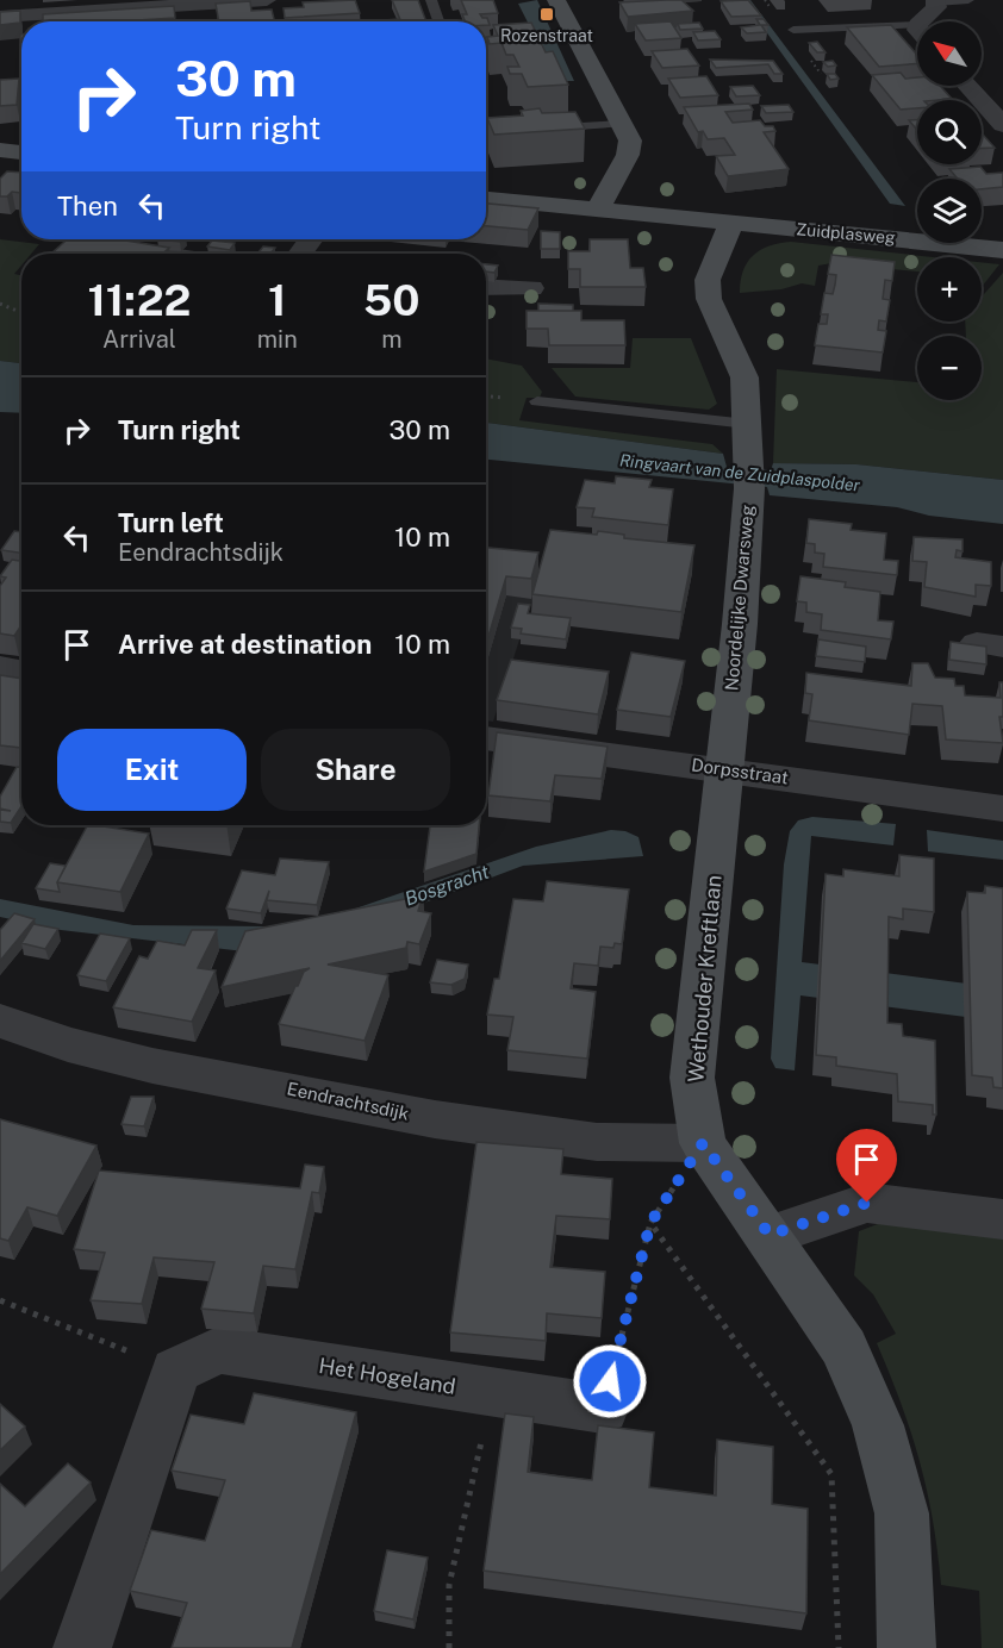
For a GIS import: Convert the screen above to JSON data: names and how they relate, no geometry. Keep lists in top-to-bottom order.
{
  "streets": {
    "street": [
      "Zuidplasweg",
      "Noordelijke Dwarsweg",
      "Dorpsstraat",
      "Wethouder Kreftlaan",
      "Eendrachtsdijk",
      "Het Hogeland"
    ]
  },
  "crossings": [
    ["Zuidplasweg", "Noordelijke Dwarsweg"],
    ["Noordelijke Dwarsweg", "Dorpsstraat"],
    ["Noordelijke Dwarsweg", "Wethouder Kreftlaan"],
    ["Dorpsstraat", "Wethouder Kreftlaan"],
    ["Wethouder Kreftlaan", "Eendrachtsdijk"]
  ],
  "water": ["Ringvaart van de Zuidplaspolder", "Bosgracht"],
  "places": {
    "transit": ["Rozenstraat"]
  },
  "north": "top left",
  "page": {
    "map_buttons": ["+", "−"],
    "turn": ["30 m", "Turn right"],
    "then": "Then",
    "eta": [
      "11:22",
      "Arrival",
      "1",
      "min",
      "50",
      "m"
    ],
    "list": [
      {
        "name": "Turn right",
        "value": "30 m"
      },
      {
        "name": "Turn left",
        "note": "Eendrachtsdijk",
        "value": "10 m"
      },
      {
        "name": "Arrive at destination",
        "value": "10 m"
      }
    ],
    "buttons": ["Exit", "Share"]
  }
}
